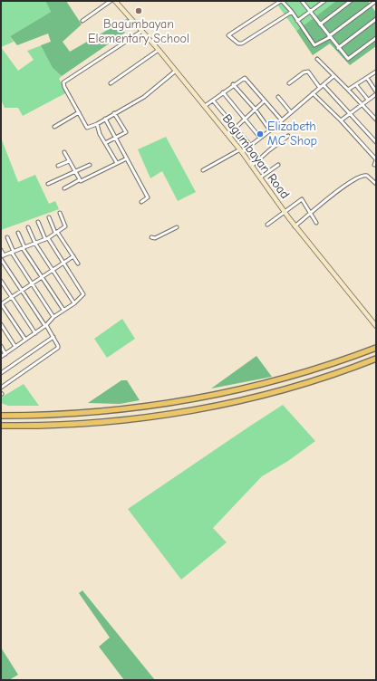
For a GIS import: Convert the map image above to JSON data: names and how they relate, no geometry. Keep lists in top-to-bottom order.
{
  "streets": {
    "street": ["Bagumbayan Road"]
  },
  "places": ["Bagumbayan Elementary School", "Elizabeth MC Shop"]
}
